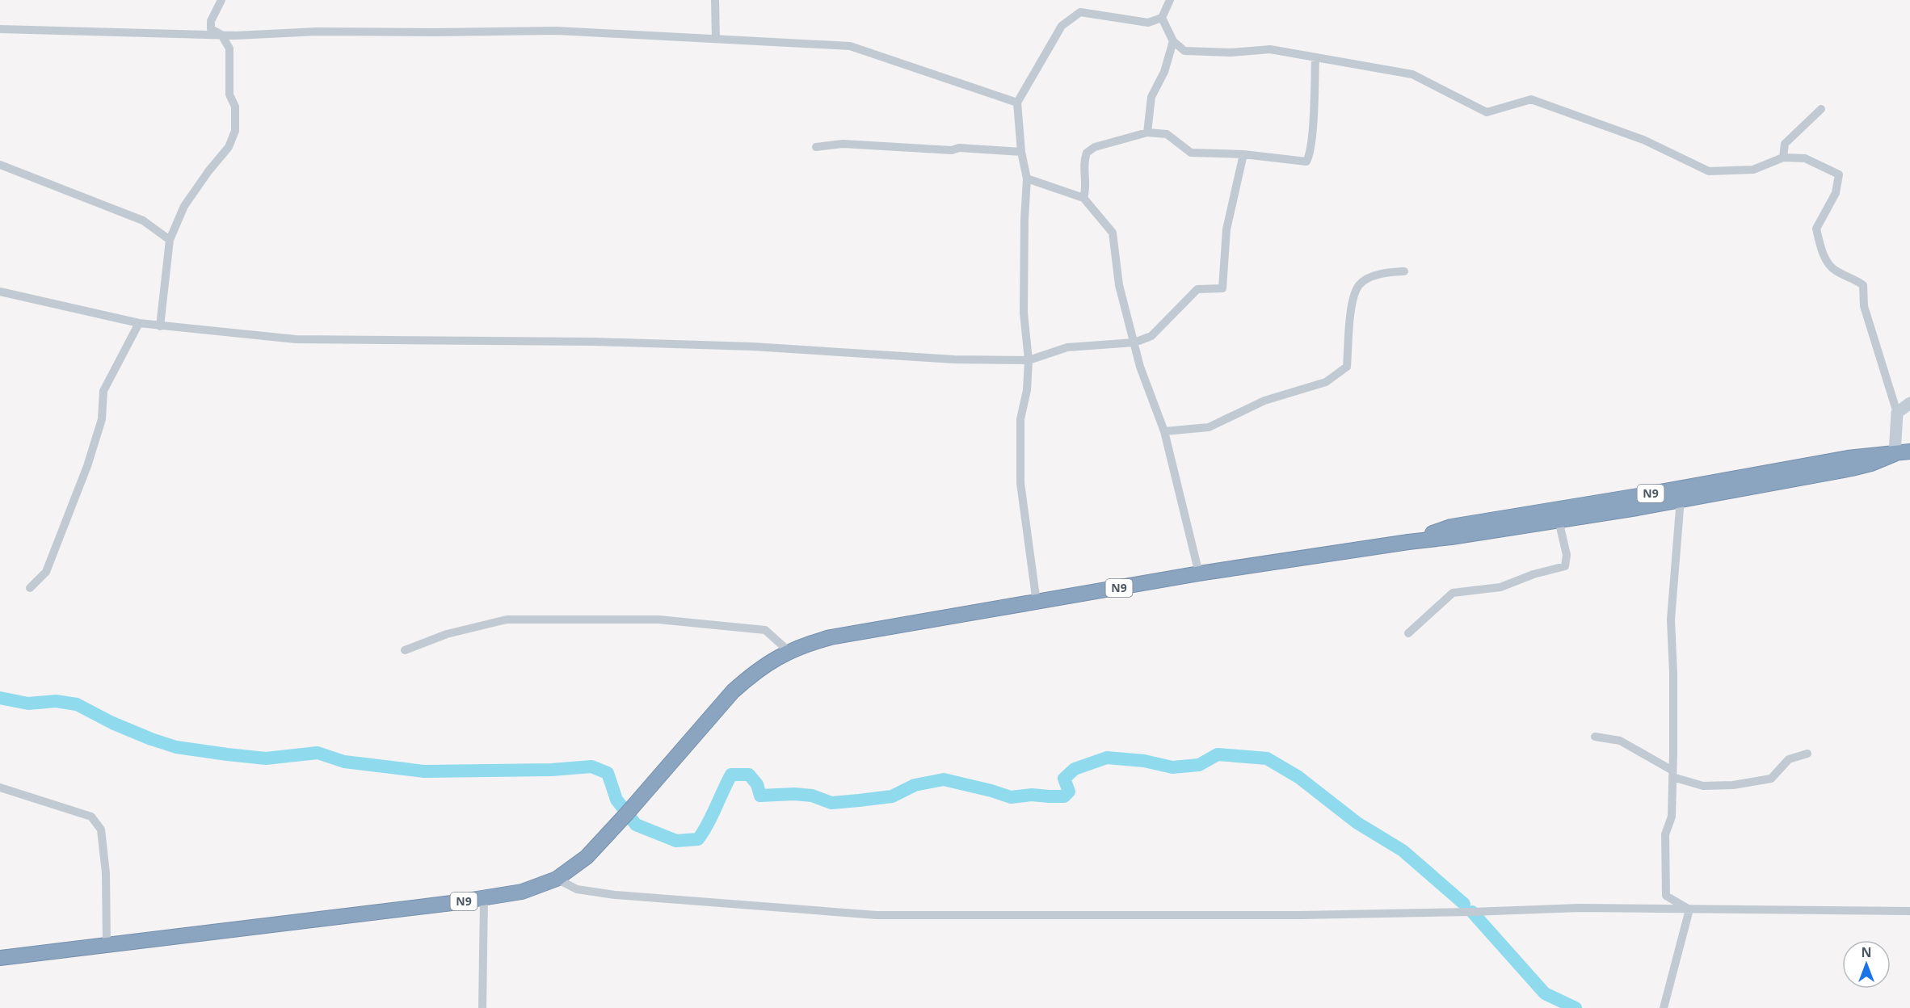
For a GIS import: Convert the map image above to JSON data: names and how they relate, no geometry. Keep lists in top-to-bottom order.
{
  "streets": {
    "highway": ["N9"]
  },
  "north": "top"
}
